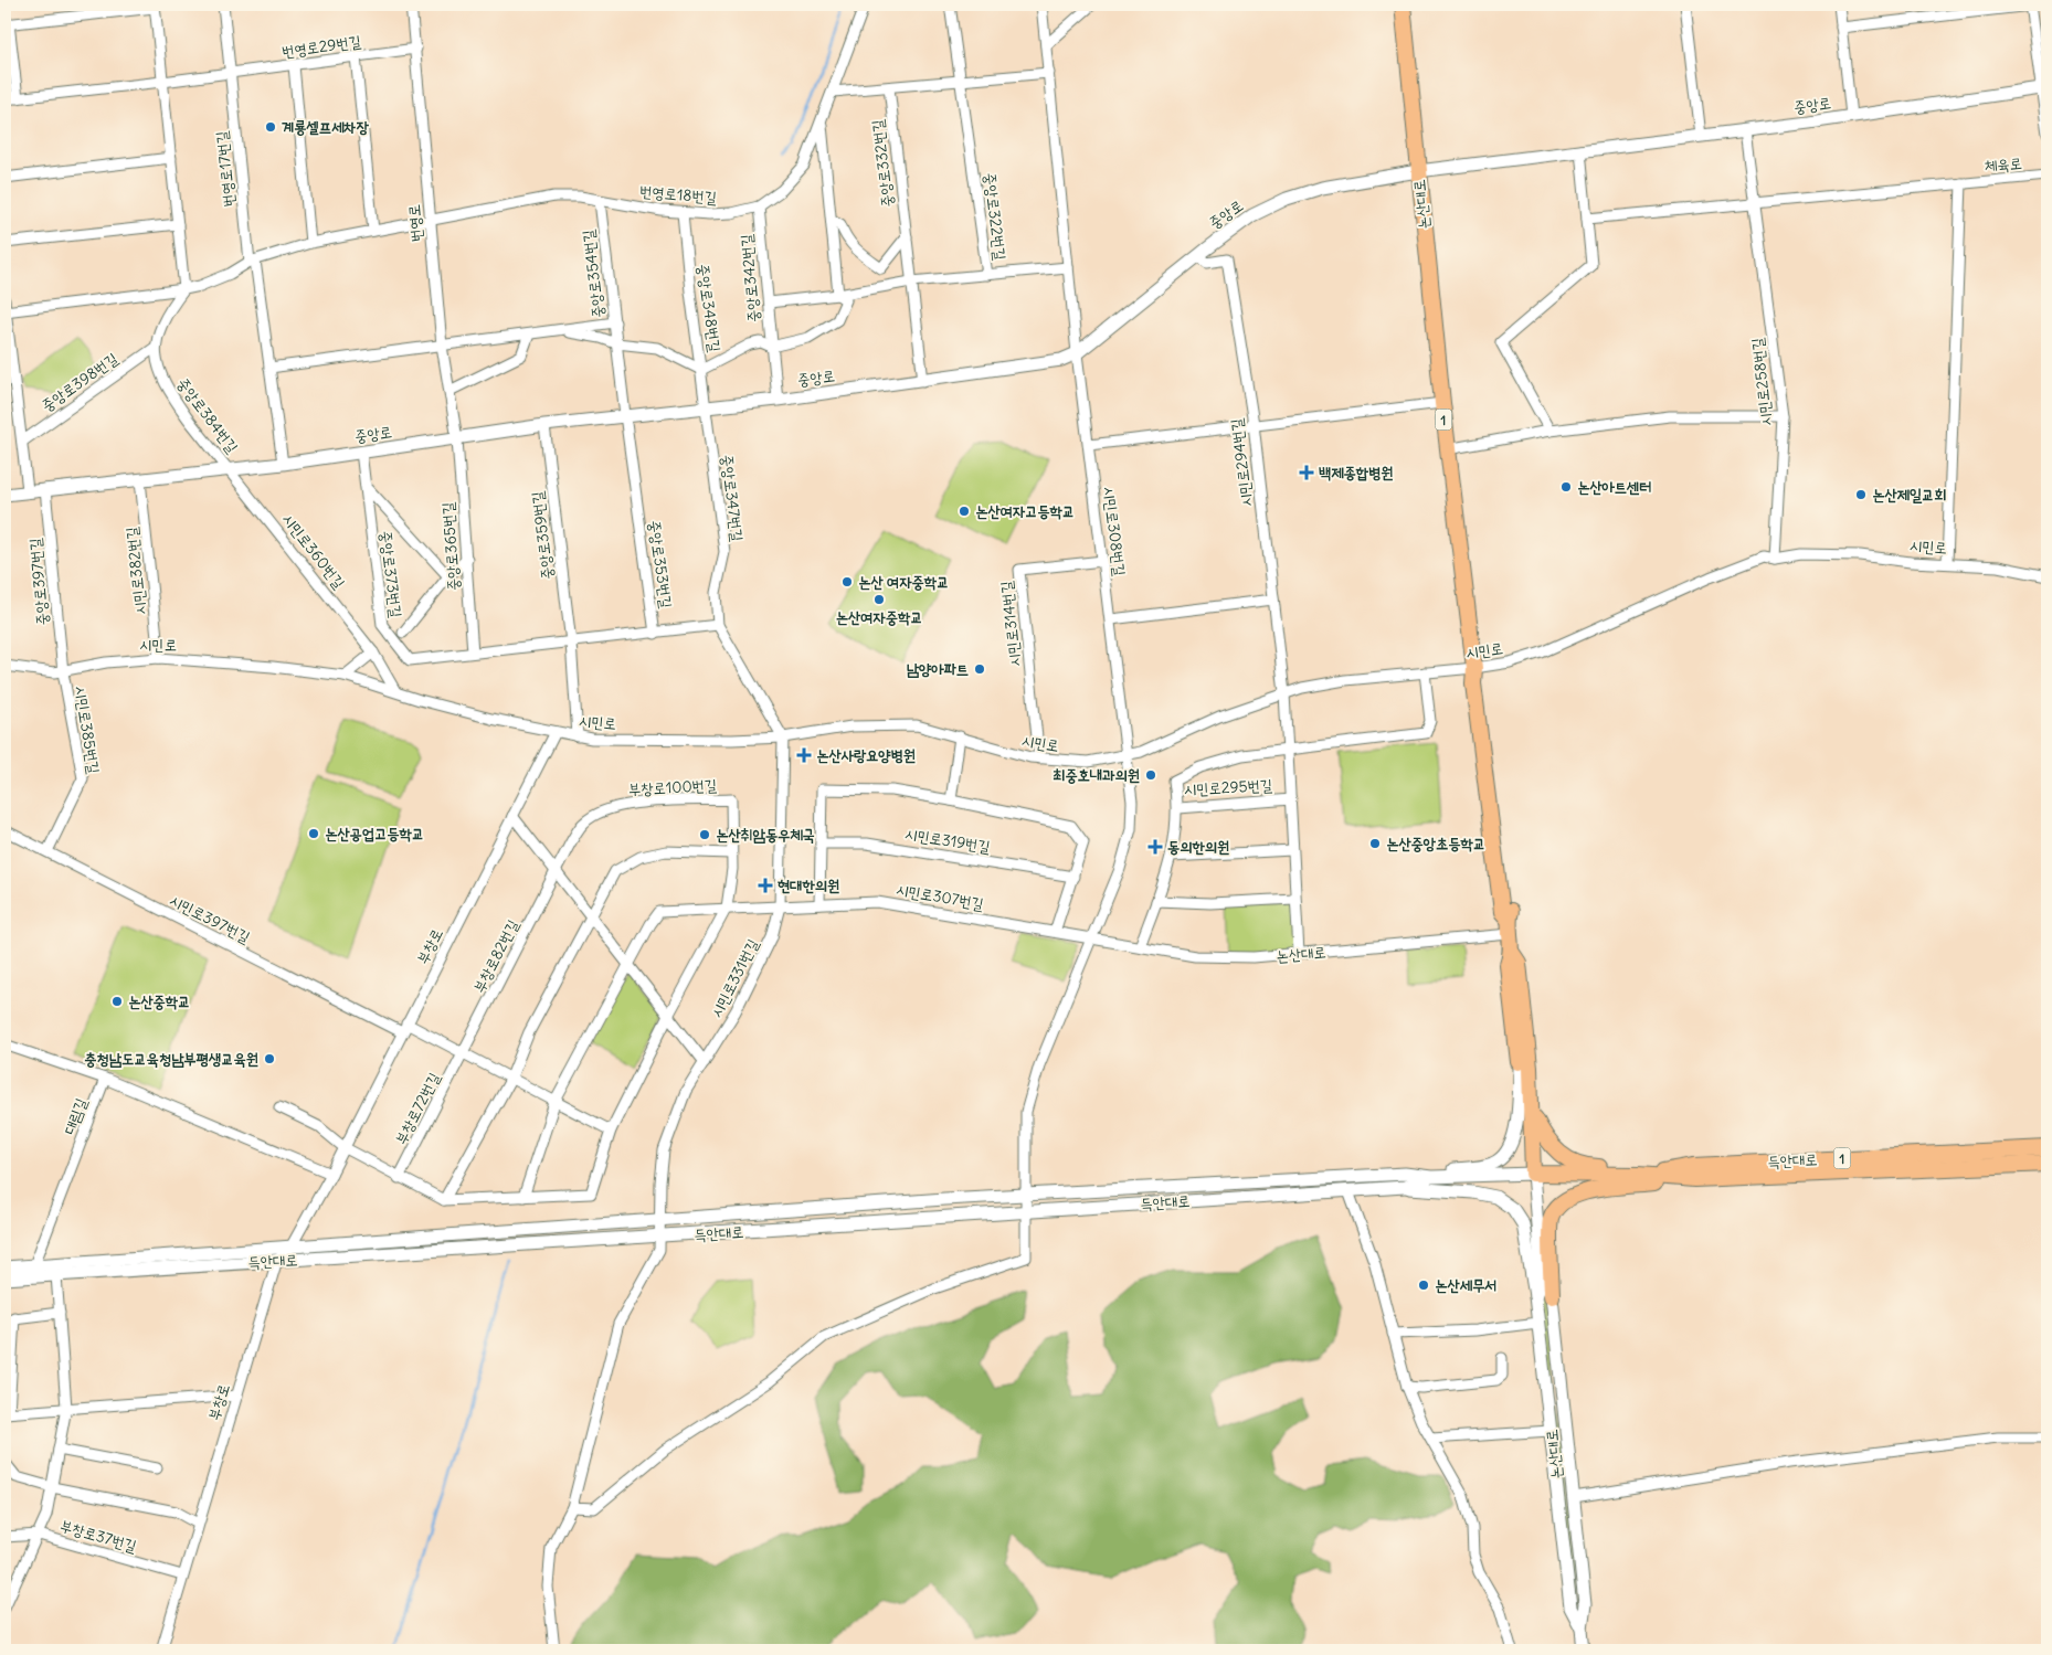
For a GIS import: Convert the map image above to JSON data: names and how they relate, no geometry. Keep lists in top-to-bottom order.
{
  "streets": {
    "main road": ["논산대로", "1", "득안대로"],
    "street": [
      "번영로29번길",
      "중앙로",
      "중앙로332번길",
      "체육로",
      "번영로17번길",
      "번영로18번길",
      "중앙로322번길",
      "번영로",
      "중앙로354번길",
      "중앙로342번길",
      "중앙로348번길",
      "중앙로398번길",
      "시민로258번길",
      "중앙로384번길",
      "시민로294번길",
      "중앙로347번길",
      "시민로308번길",
      "중앙로359번길",
      "중앙로365번길",
      "시민로",
      "시민로360번길",
      "중앙로353번길",
      "시민로382번길",
      "중앙로373번길",
      "중앙로397번길",
      "시민로314번길",
      "시민로385번길",
      "부창로100번길",
      "시민로295번길",
      "시민로319번길",
      "시민로307번길",
      "시민로397번길",
      "부창로",
      "부창로82번길",
      "시민로331번길",
      "부창로72번길",
      "대림길",
      "부창로37번길"
    ]
  },
  "crossings": [
    ["번영로29번길", "번영로17번길"],
    ["번영로29번길", "번영로"],
    ["중앙로", "중앙로332번길"],
    ["중앙로", "번영로17번길"],
    ["중앙로", "논산대로"],
    ["중앙로", "번영로"],
    ["중앙로", "중앙로354번길"],
    ["중앙로", "중앙로342번길"],
    ["중앙로", "중앙로348번길"],
    ["중앙로", "중앙로398번길"],
    ["중앙로", "시민로258번길"],
    ["중앙로", "중앙로384번길"],
    ["중앙로", "시민로294번길"],
    ["중앙로", "중앙로347번길"],
    ["중앙로", "시민로308번길"],
    ["중앙로", "중앙로359번길"],
    ["중앙로", "중앙로365번길"],
    ["중앙로", "시민로360번길"],
    ["중앙로", "중앙로353번길"],
    ["중앙로", "시민로382번길"],
    ["중앙로", "중앙로373번길"],
    ["중앙로", "중앙로397번길"],
    ["번영로18번길", "번영로"],
    ["번영로18번길", "중앙로354번길"],
    ["번영로18번길", "중앙로342번길"],
    ["번영로18번길", "중앙로348번길"],
    ["논산대로", "1"],
    ["논산대로", "시민로"],
    ["논산대로", "시민로295번길"],
    ["논산대로", "시민로307번길"],
    ["논산대로", "득안대로"],
    ["번영로", "중앙로365번길"],
    ["중앙로354번길", "중앙로342번길"],
    ["중앙로354번길", "중앙로348번길"],
    ["중앙로354번길", "중앙로353번길"],
    ["중앙로342번길", "중앙로348번길"],
    ["중앙로348번길", "중앙로347번길"],
    ["중앙로398번길", "중앙로384번길"],
    ["시민로258번길", "시민로"],
    ["중앙로384번길", "시민로360번길"],
    ["1", "득안대로"],
    ["시민로294번길", "시민로"],
    ["시민로294번길", "시민로295번길"],
    ["중앙로347번길", "시민로"],
    ["중앙로347번길", "시민로331번길"],
    ["시민로308번길", "시민로"],
    ["시민로308번길", "시민로314번길"],
    ["중앙로359번길", "시민로"],
    ["중앙로365번길", "중앙로373번길"],
    ["시민로", "시민로360번길"],
    ["시민로", "시민로382번길"],
    ["시민로", "중앙로397번길"],
    ["시민로", "시민로314번길"],
    ["시민로", "시민로385번길"],
    ["시민로", "시민로295번길"],
    ["시민로", "부창로"],
    ["시민로", "시민로331번길"],
    ["중앙로397번길", "시민로385번길"],
    ["시민로385번길", "시민로397번길"],
    ["부창로100번길", "부창로82번길"],
    ["시민로307번길", "시민로331번길"],
    ["시민로397번길", "부창로"],
    ["부창로", "득안대로"],
    ["부창로", "부창로37번길"],
    ["부창로82번길", "부창로72번길"],
    ["시민로331번길", "득안대로"],
    ["대림길", "득안대로"]
  ],
  "places": {
    "other": [
      "계룡셀프세차장",
      "논산아트센터",
      "논산제일교회",
      "논산여자고등학교",
      "논산 여자중학교",
      "논산여자중학교",
      "남양아파트",
      "최중호내과의원",
      "논산공업고등학교",
      "논산취암동우체국",
      "논산중앙초등학교",
      "논산중학교",
      "충청남도교육청남부평생교육원",
      "논산세무서"
    ],
    "health": [
      "백제종합병원",
      "논산사랑요양병원",
      "동의한의원",
      "현대한의원"
    ]
  }
}
